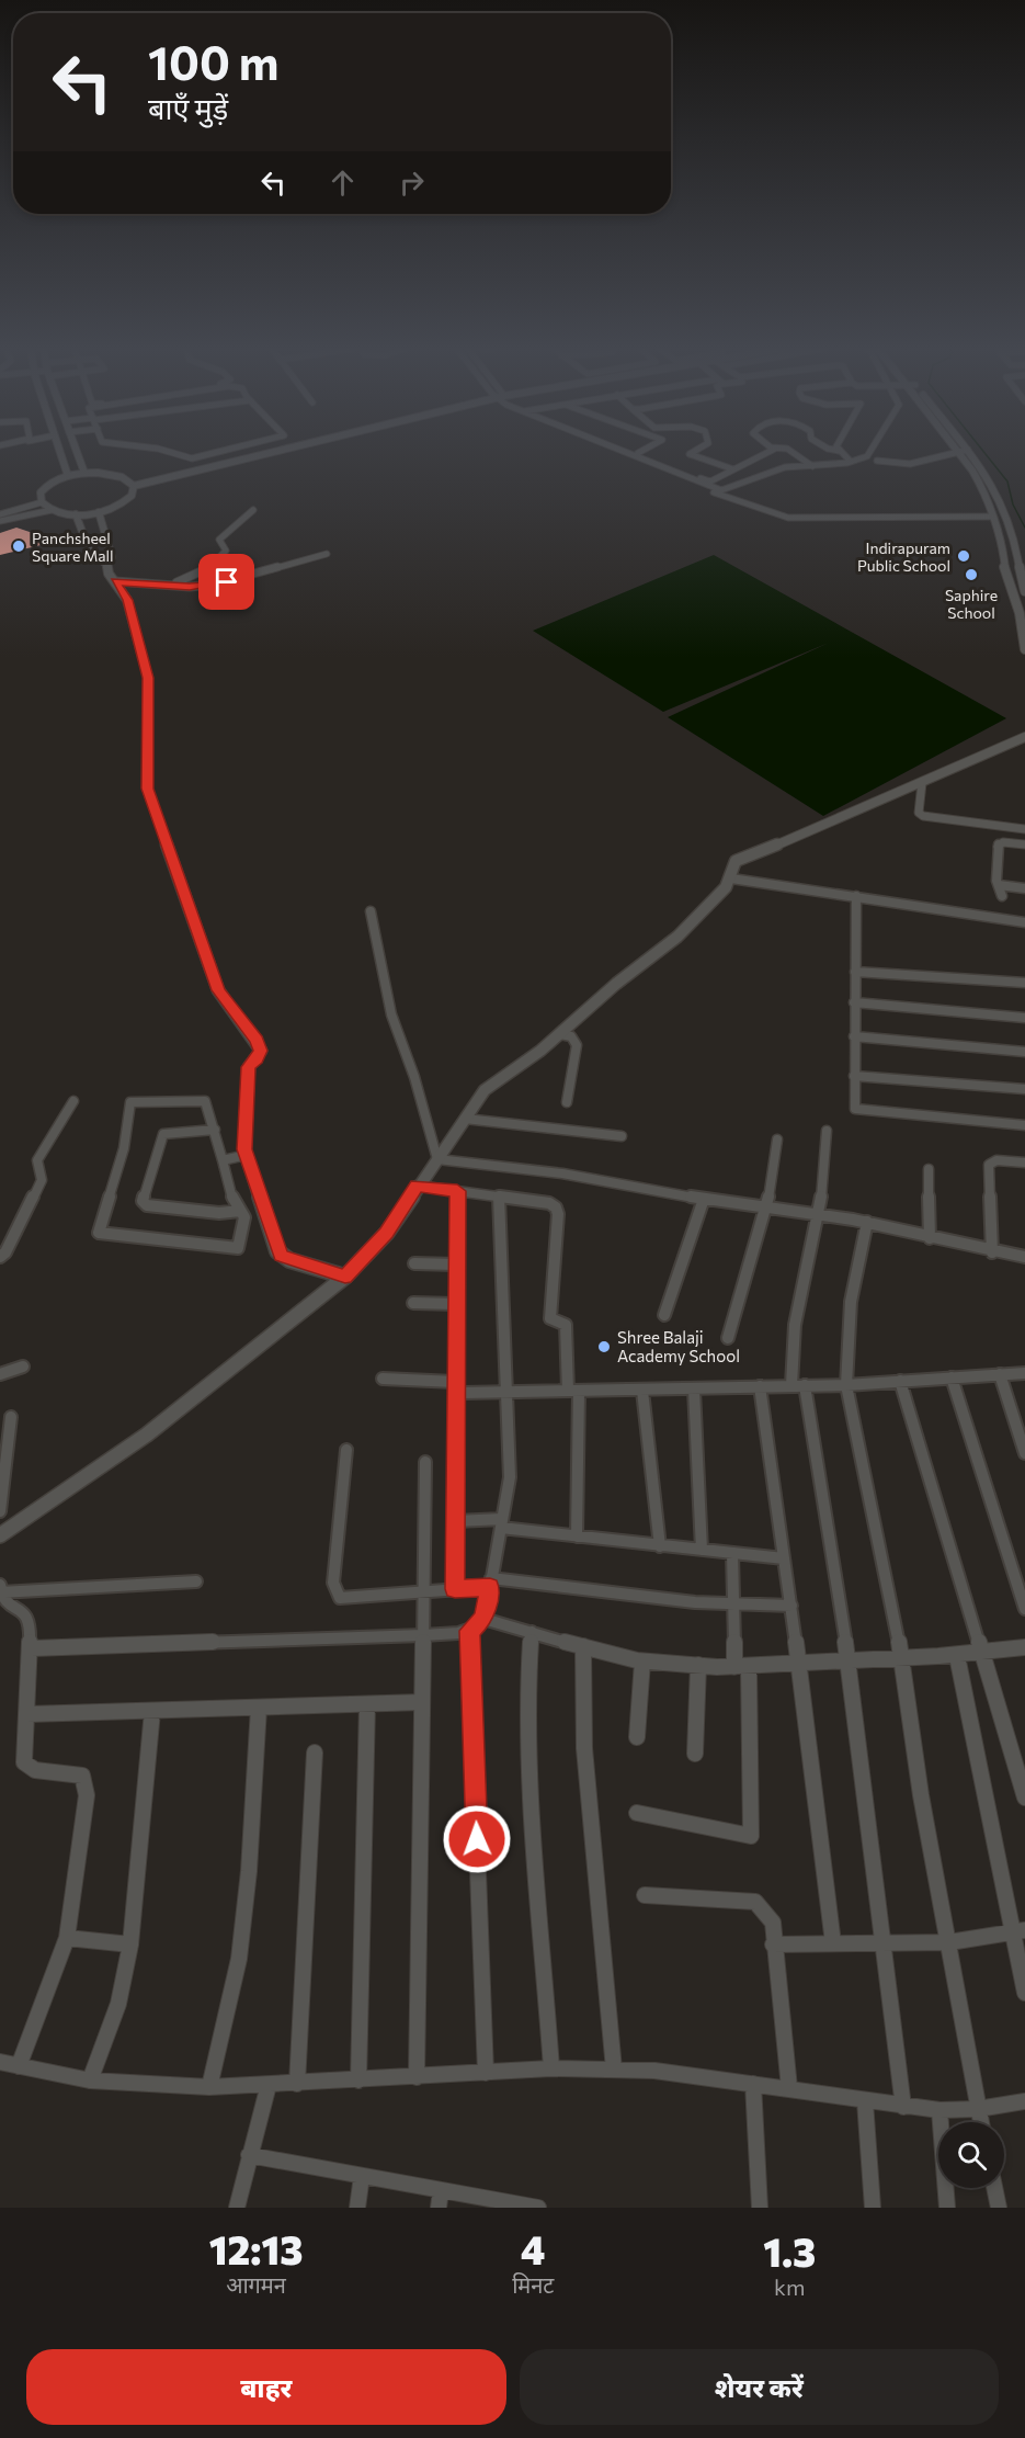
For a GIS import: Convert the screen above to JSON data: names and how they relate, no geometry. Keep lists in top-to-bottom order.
{
  "places": [
    "Panchsheel Square Mall",
    "Indirapuram Public School",
    "Saphire School",
    "Shree Balaji Academy School"
  ],
  "page": {
    "turn": ["100 m", "बाएँ मुड़ें"],
    "eta": [
      "12:13",
      "आगमन",
      "4",
      "मिनट",
      "1.3",
      "km"
    ],
    "buttons": ["बाहर", "शेयर करें"]
  }
}
